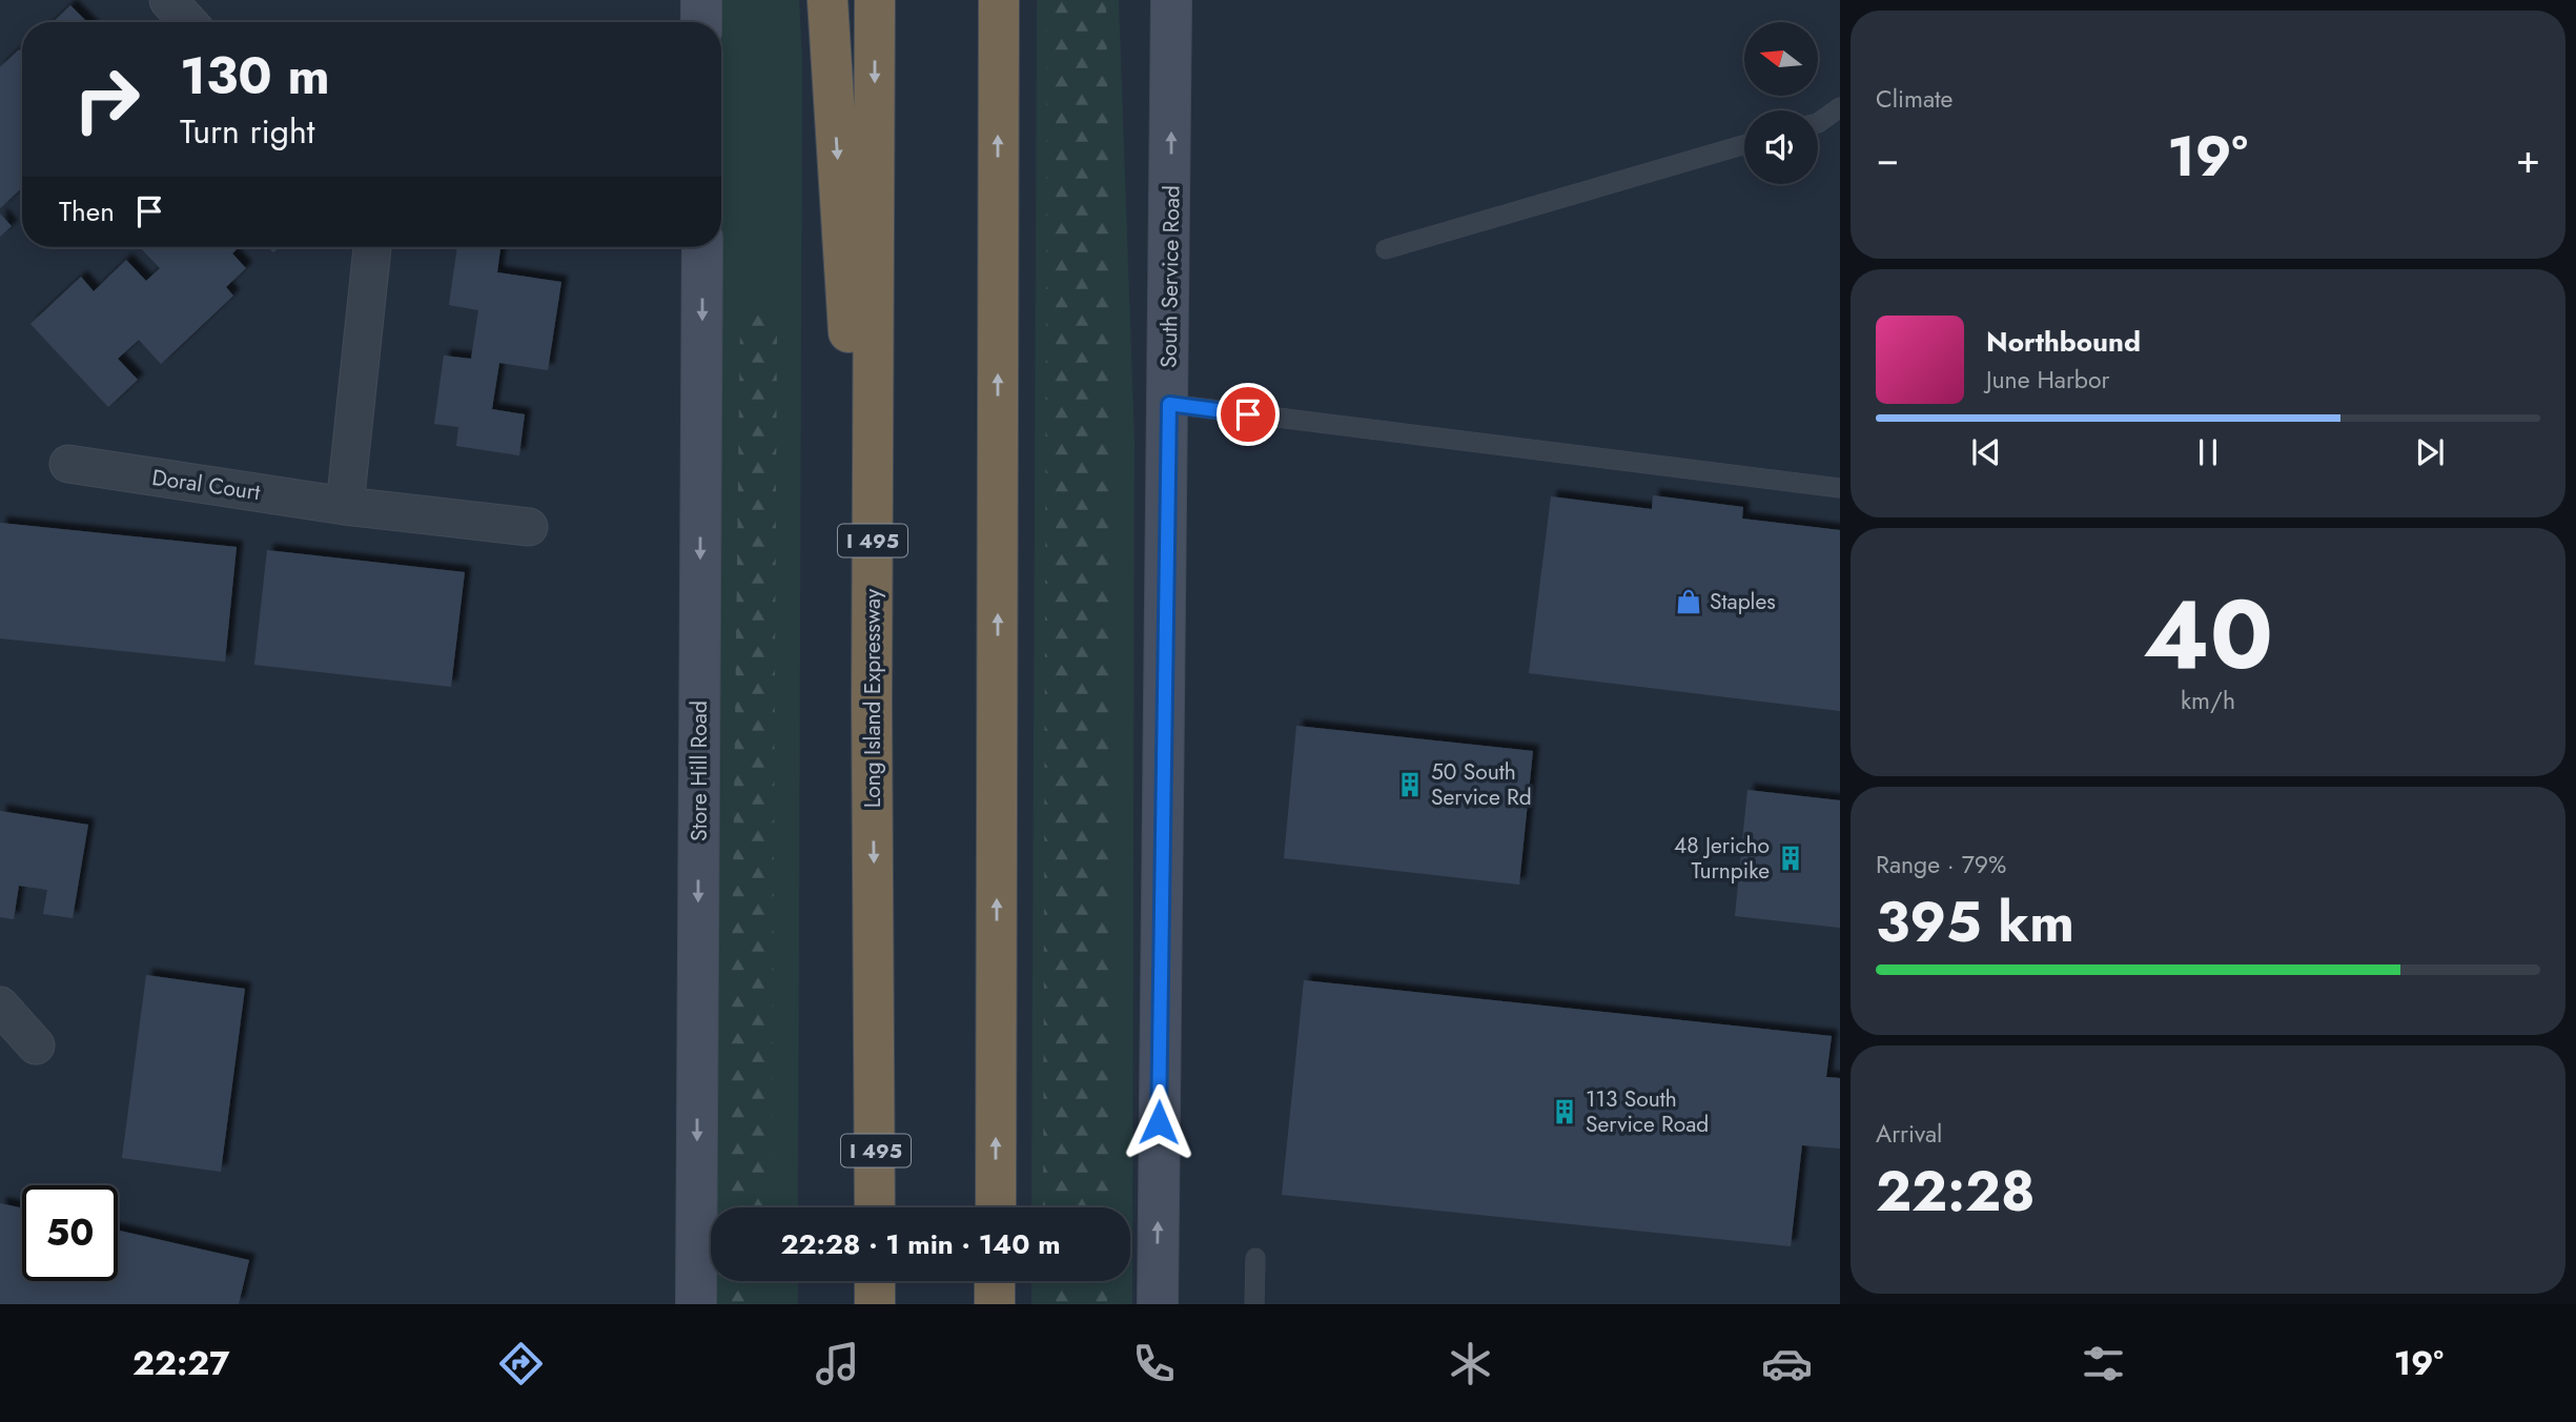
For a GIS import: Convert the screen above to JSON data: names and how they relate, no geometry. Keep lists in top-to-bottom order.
{
  "streets": {
    "highway": ["I 495", "Long Island Expressway"],
    "main road": ["South Service Road", "Store Hill Road"],
    "street": ["Doral Court"]
  },
  "one_way": ["South Service Road", "Store Hill Road"],
  "places": {
    "shop": ["Staples"],
    "building": ["50 South Service Rd", "48 Jericho Turnpike", "113 South Service Road"]
  },
  "north": "left",
  "page": {
    "tile": [
      "Climate",
      ["40", "km/h"],
      ["Range · 79%", "395 km"],
      ["Arrival", "22:28"]
    ],
    "turn": ["130 m", "Turn right"],
    "heat": ["−", "19°", "+"],
    "then": "Then",
    "song": ["Northbound", "June Harbor"],
    "limit": "50",
    "trip": "22:28 · 1 min · 140 m",
    "tabs": ["22:27", "19°"]
  }
}
